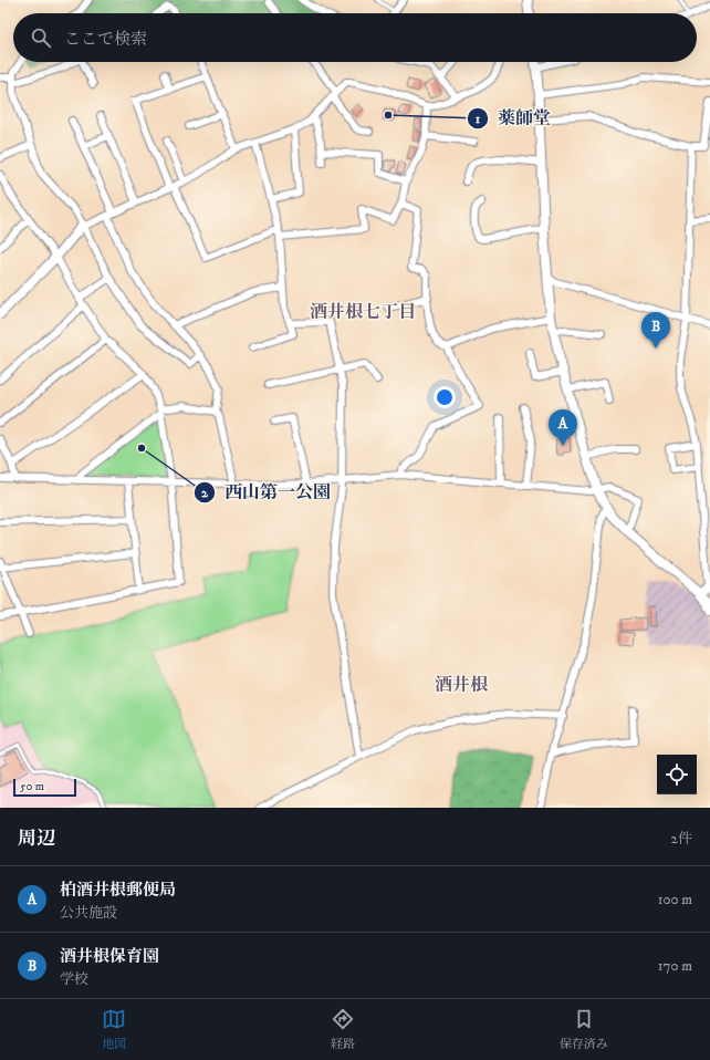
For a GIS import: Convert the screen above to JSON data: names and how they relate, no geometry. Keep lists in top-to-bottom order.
{
  "districts": ["酒井根七丁目", "酒井根"],
  "places": ["薬師堂", "西山第一公園"],
  "scale_bar": "50 m",
  "page": {
    "search": "ここで検索",
    "pins": ["B", "A"],
    "scale": "50 m",
    "heading": ["周辺", "2件"],
    "list": [
      {
        "mark": "A",
        "name": "柏酒井根郵便局",
        "note": "公共施設",
        "value": "100 m"
      },
      {
        "mark": "B",
        "name": "酒井根保育園",
        "note": "学校",
        "value": "170 m"
      }
    ],
    "nav": ["地図", "経路", "保存済み"]
  }
}
